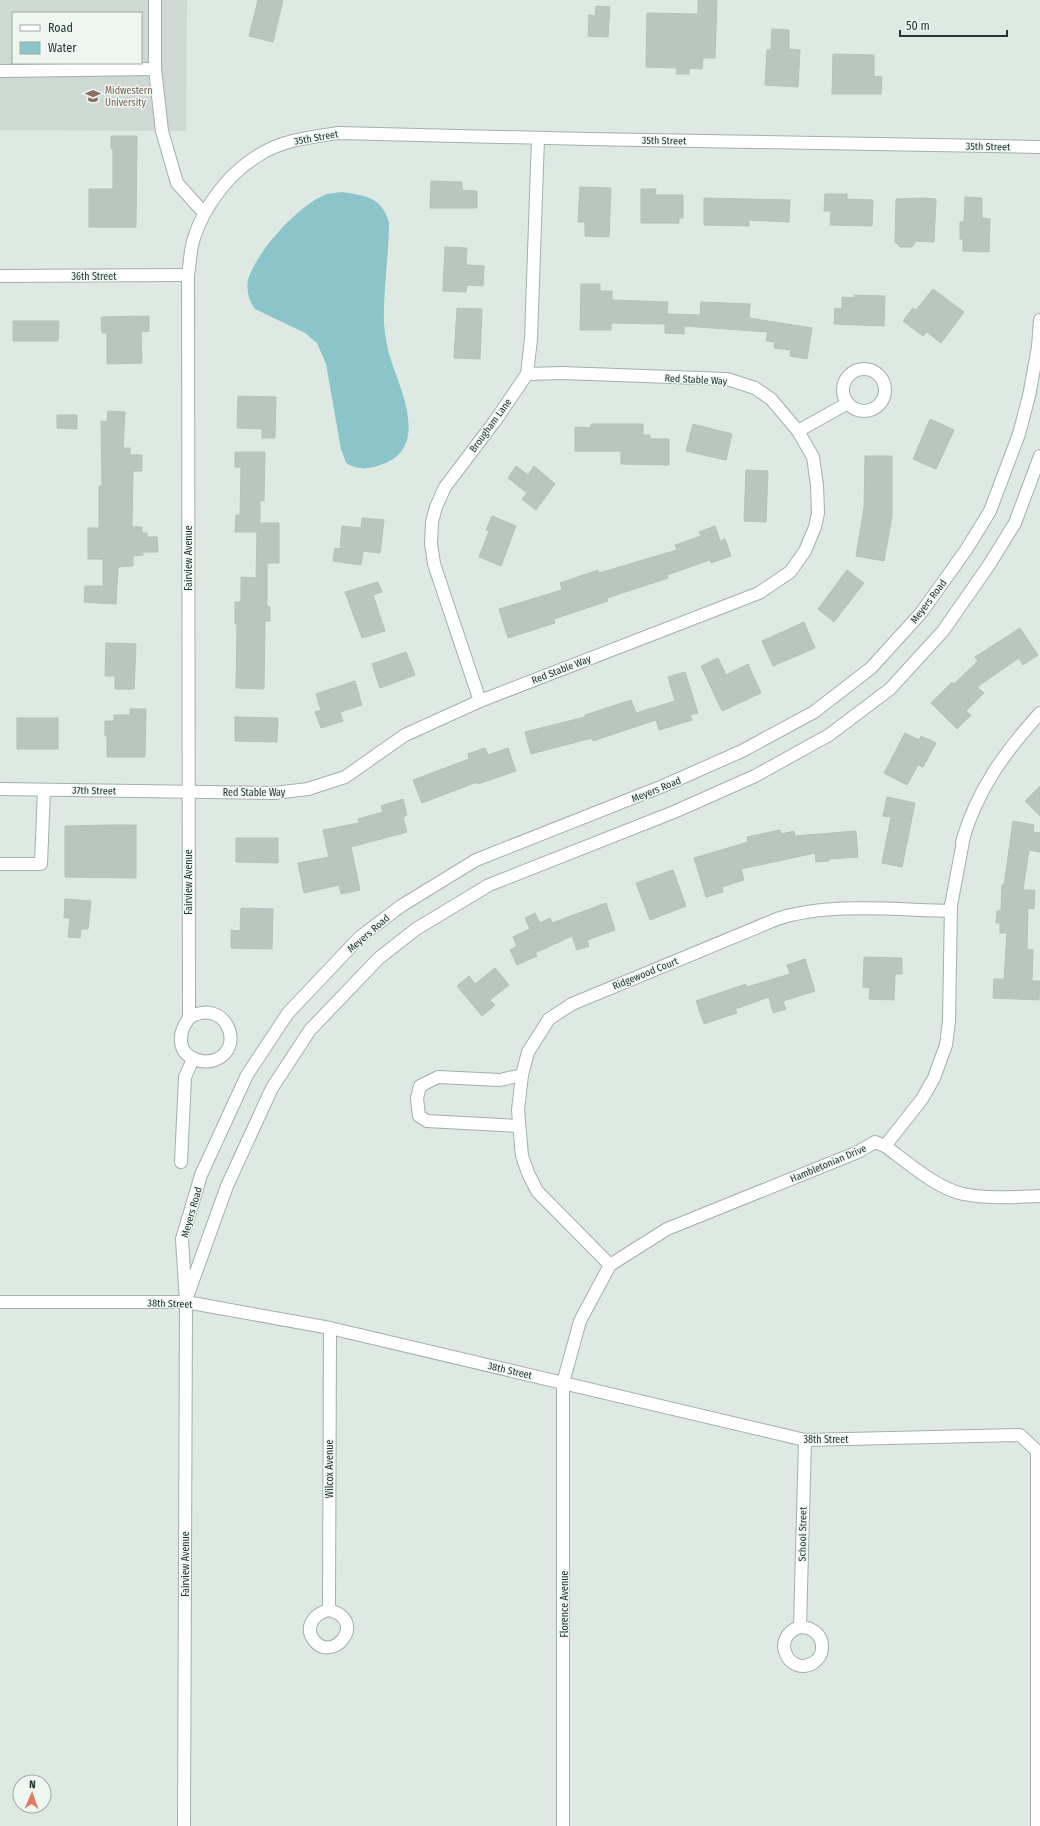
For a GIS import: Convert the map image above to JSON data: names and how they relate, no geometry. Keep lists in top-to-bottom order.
{
  "streets": {
    "street": [
      "35th Street",
      "36th Street",
      "Red Stable Way",
      "Brougham Lane",
      "Fairview Avenue",
      "Meyers Road",
      "37th Street",
      "Ridgewood Court",
      "Hambletonian Drive",
      "38th Street",
      "Wilcox Avenue",
      "School Street",
      "Florence Avenue"
    ]
  },
  "crossings": [
    ["35th Street", "Brougham Lane"],
    ["35th Street", "Fairview Avenue"],
    ["36th Street", "Fairview Avenue"],
    ["Red Stable Way", "Brougham Lane"],
    ["Red Stable Way", "Fairview Avenue"],
    ["Red Stable Way", "37th Street"],
    ["Fairview Avenue", "Meyers Road"],
    ["Fairview Avenue", "37th Street"],
    ["Fairview Avenue", "38th Street"],
    ["Meyers Road", "38th Street"],
    ["Ridgewood Court", "Hambletonian Drive"],
    ["Hambletonian Drive", "38th Street"],
    ["Hambletonian Drive", "Florence Avenue"],
    ["38th Street", "Wilcox Avenue"],
    ["38th Street", "School Street"],
    ["38th Street", "Florence Avenue"]
  ],
  "places": {
    "school or university": ["Midwestern University"]
  },
  "legend": ["Road", "Water"],
  "scale_bar": "50 m",
  "north": "top"
}
